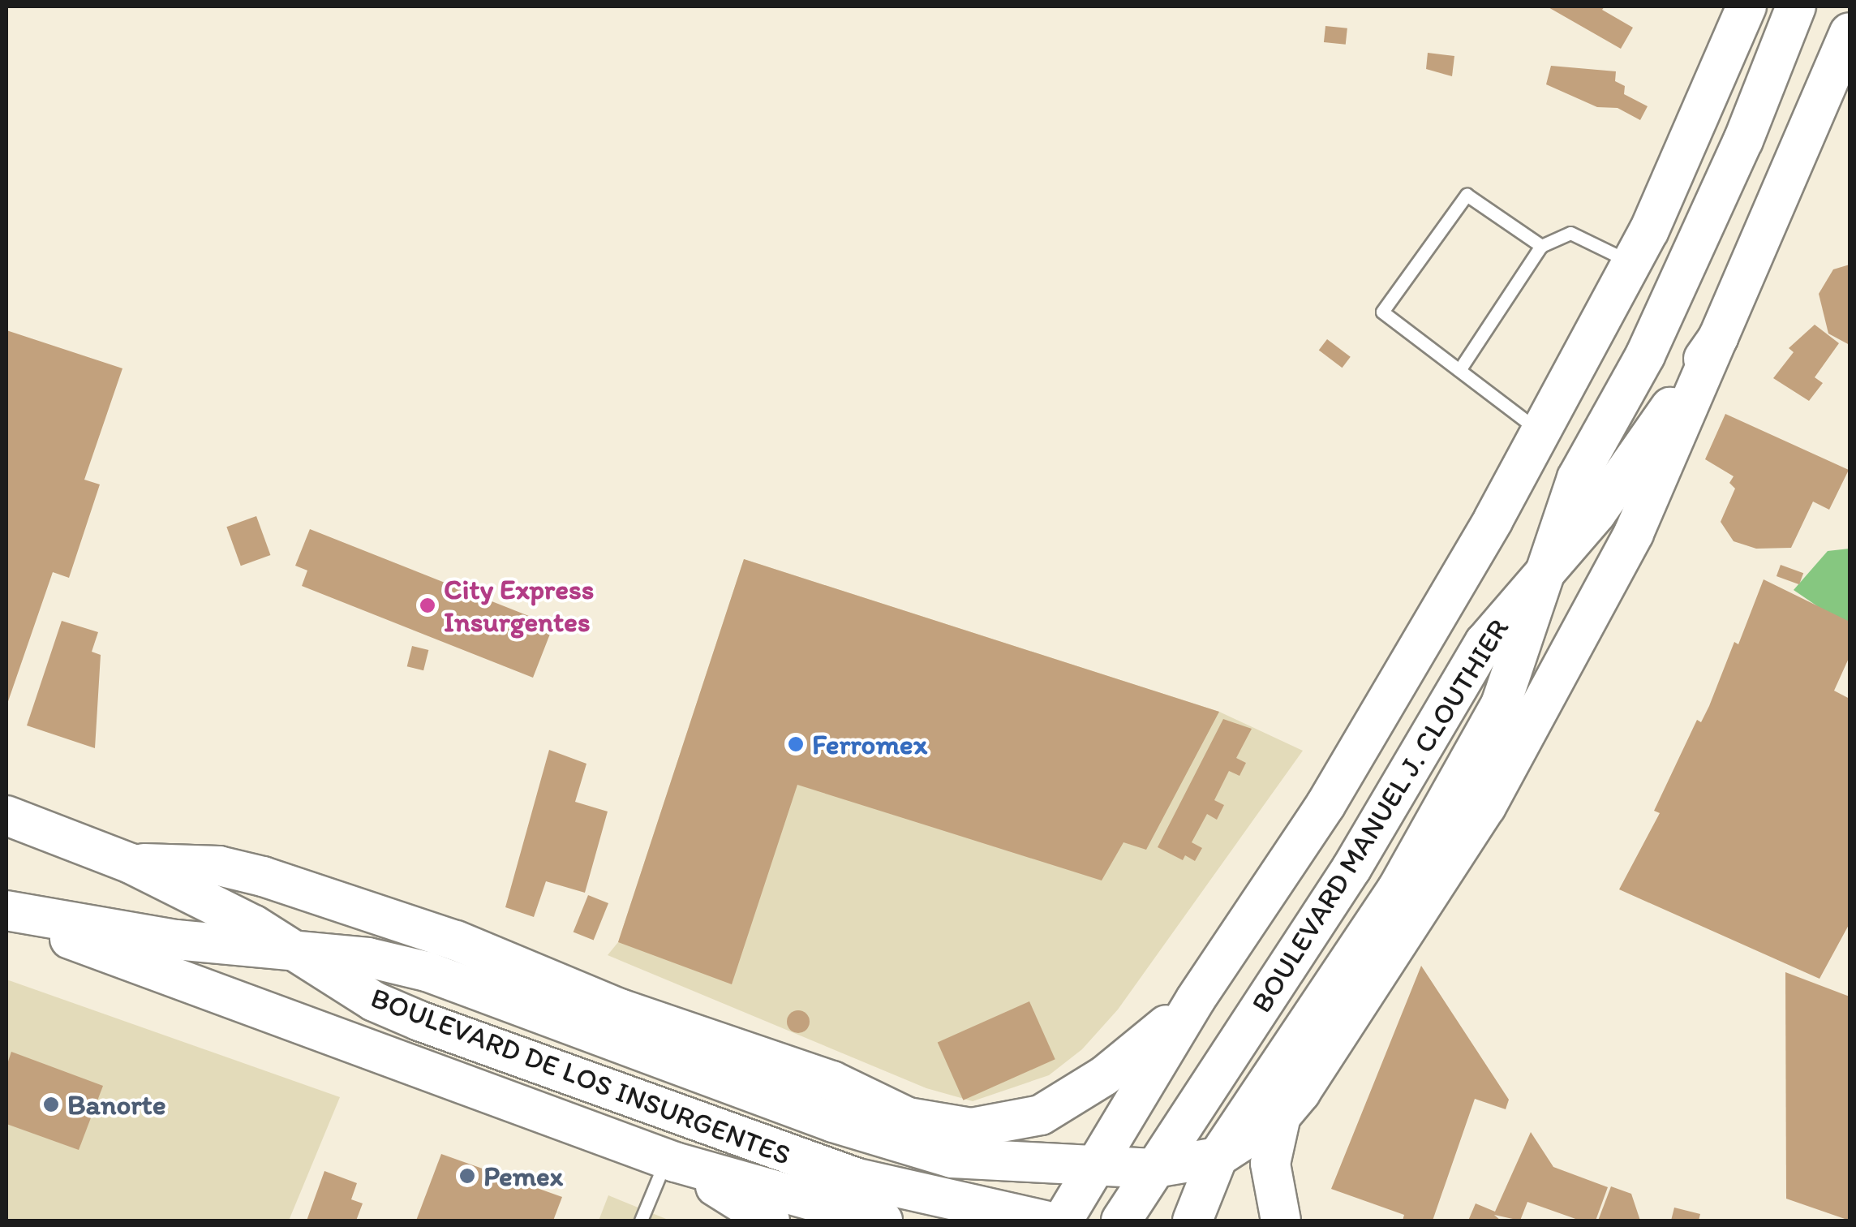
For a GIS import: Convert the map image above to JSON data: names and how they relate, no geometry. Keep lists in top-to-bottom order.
{
  "streets": {
    "main road": ["BOULEVARD MANUEL J. CLOUTHIER", "BOULEVARD DE LOS INSURGENTES"]
  },
  "places": [
    "City Express Insurgentes",
    "Ferromex",
    "Banorte",
    "Pemex"
  ]
}
